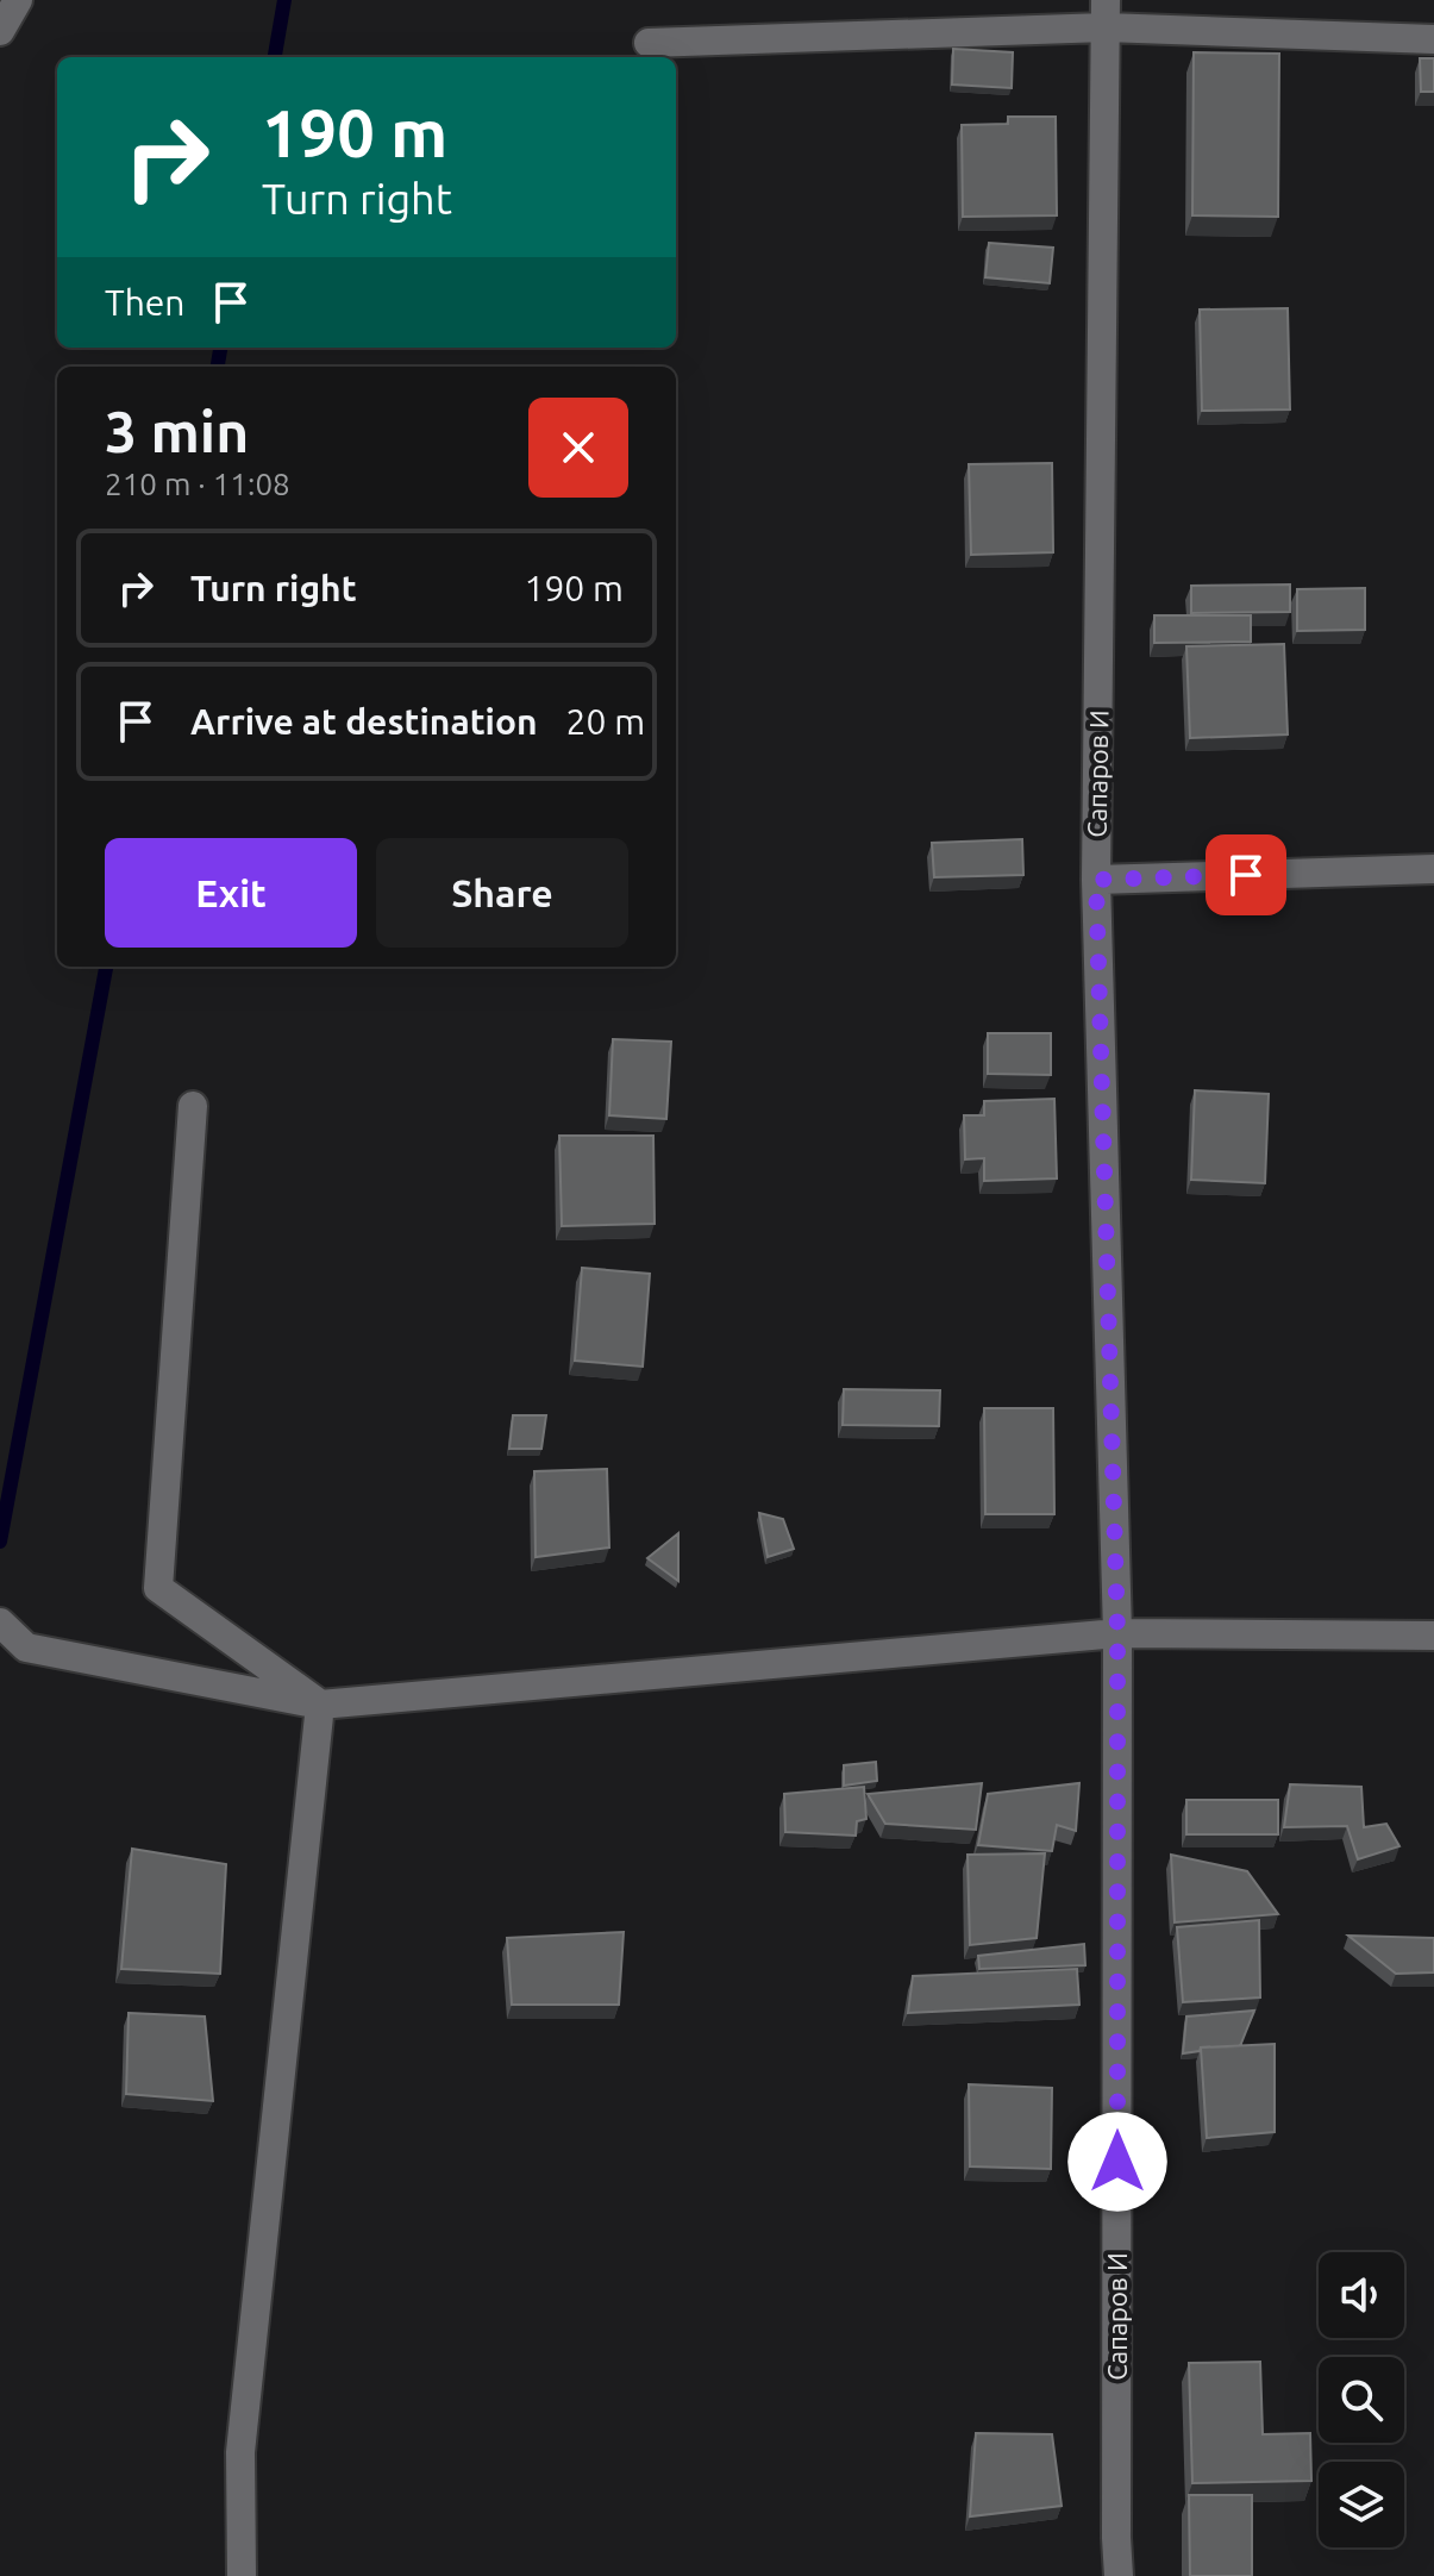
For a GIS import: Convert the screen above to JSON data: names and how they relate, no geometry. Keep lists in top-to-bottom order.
{
  "streets": {
    "street": ["Сапаров И"]
  },
  "page": {
    "turn": ["190 m", "Turn right"],
    "then": "Then",
    "heading": ["3 min", "210 m · 11:08"],
    "list": [
      {
        "name": "Turn right",
        "value": "190 m"
      },
      {
        "name": "Arrive at destination",
        "value": "20 m"
      }
    ],
    "buttons": ["Exit", "Share"]
  }
}
